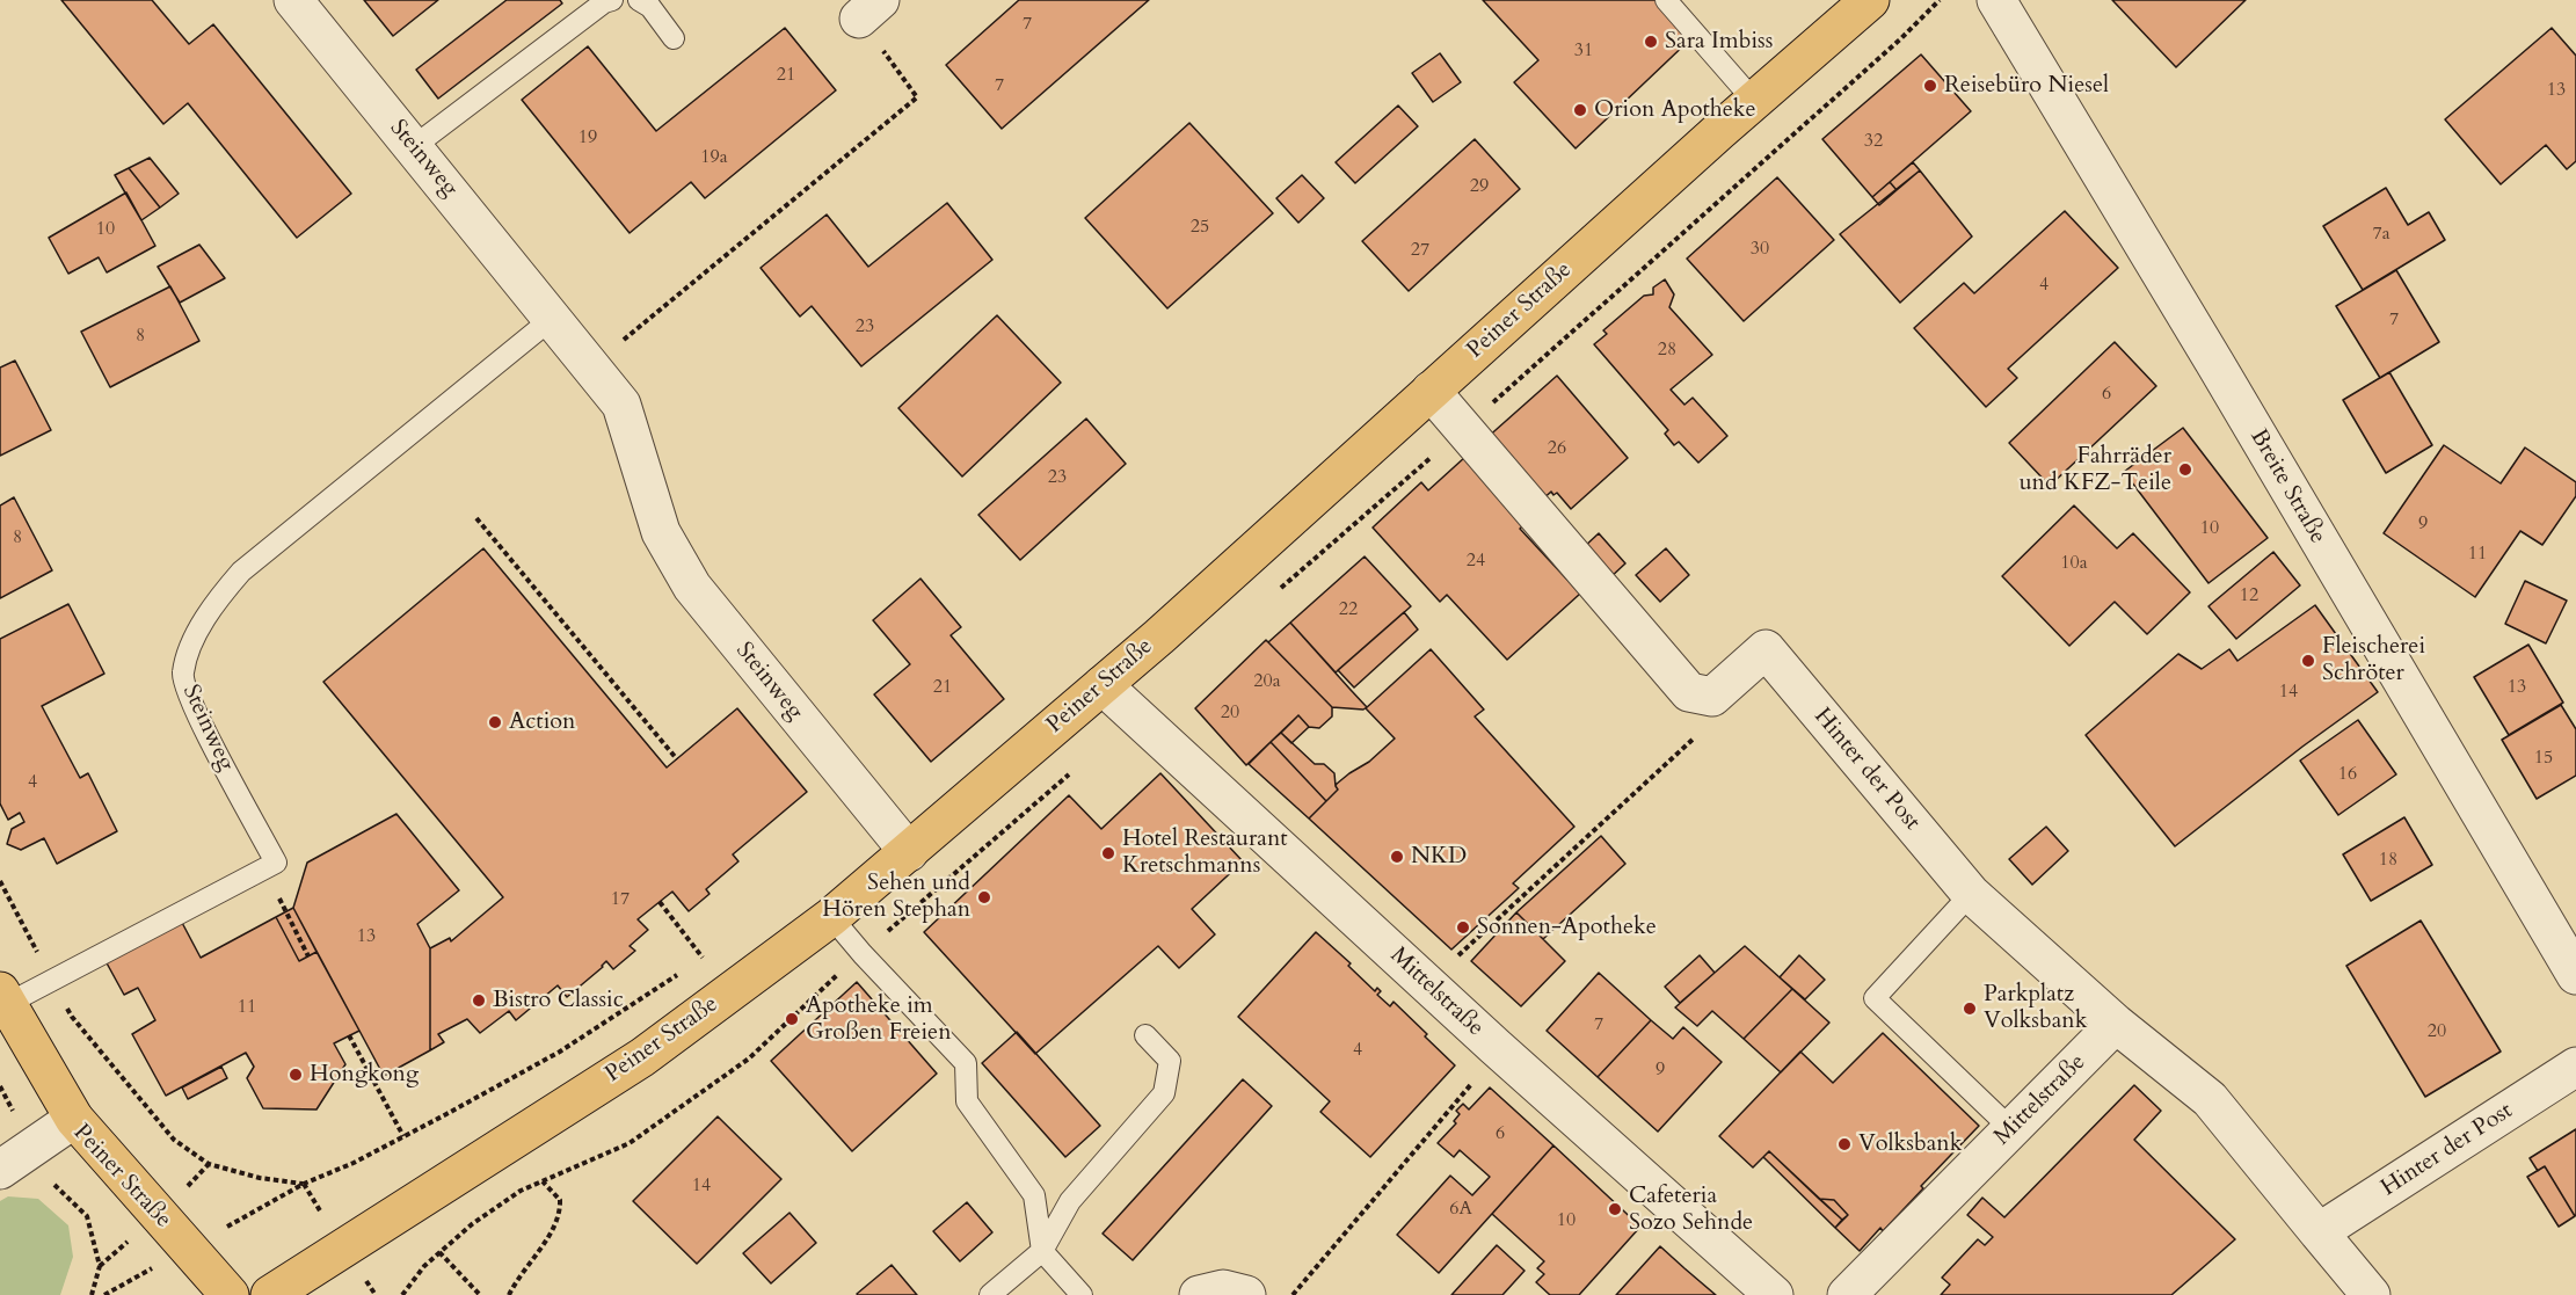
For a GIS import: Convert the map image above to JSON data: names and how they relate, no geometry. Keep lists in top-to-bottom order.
{
  "streets": {
    "main road": ["Peiner Straße"],
    "street": [
      "Steinweg",
      "Breite Straße",
      "Hinter der Post",
      "Mittelstraße"
    ]
  },
  "crossings": [
    ["Steinweg", "Peiner Straße"],
    ["Peiner Straße", "Mittelstraße"],
    ["Hinter der Post", "Mittelstraße"]
  ],
  "places": [
    "Sara Imbiss",
    "Reisebüro Niesel",
    "Orion Apotheke",
    "Fahrräder und KFZ-Teile",
    "Fleischerei Schröter",
    "Action",
    "Hotel Restaurant Kretschmanns",
    "NKD",
    "Sehen und Hören Stephan",
    "Sonnen-Apotheke",
    "Bistro Classic",
    "Parkplatz Volksbank",
    "Apotheke im Großen Freien",
    "Hongkong",
    "Volksbank",
    "Cafeteria Sozo Sehnde"
  ],
  "house_numbers": [
    "7",
    "31",
    "21",
    "7",
    "13",
    "19",
    "32",
    "19a",
    "29",
    "25",
    "10",
    "7a",
    "30",
    "27",
    "4",
    "7",
    "23",
    "8",
    "28",
    "6",
    "26",
    "23",
    "9",
    "10",
    "8",
    "11",
    "24",
    "10a",
    "12",
    "22",
    "20a",
    "21",
    "13",
    "14",
    "20",
    "15",
    "16",
    "4",
    "18",
    "17",
    "13",
    "11",
    "7",
    "20",
    "4",
    "9",
    "6",
    "14",
    "6A",
    "10"
  ]
}
